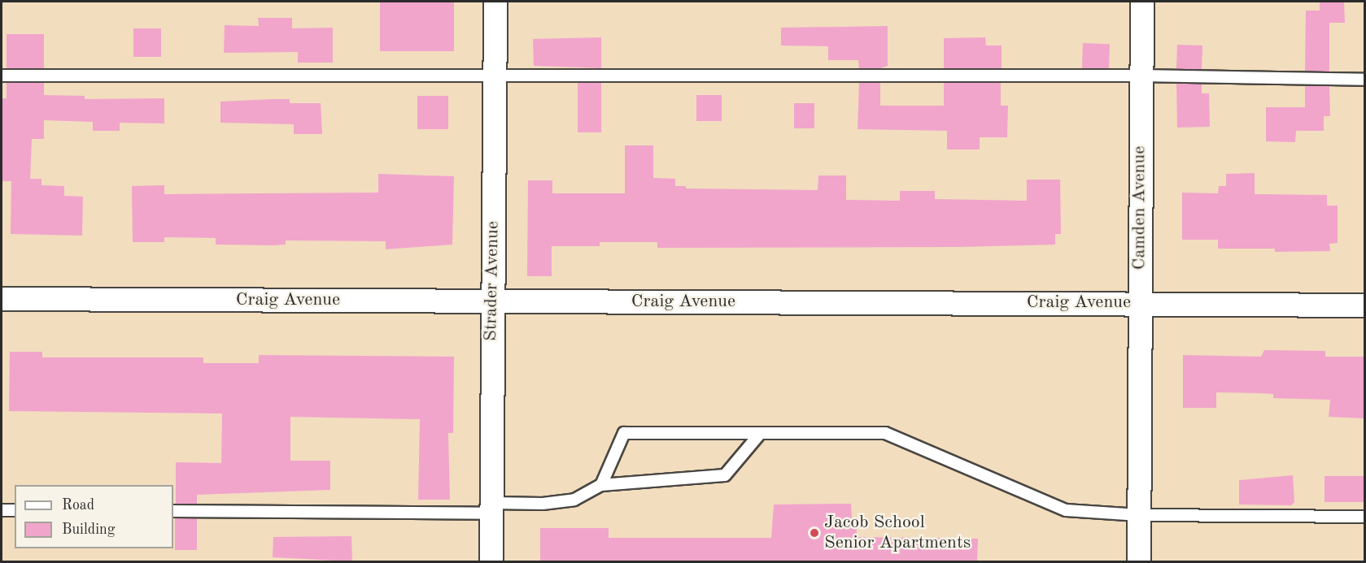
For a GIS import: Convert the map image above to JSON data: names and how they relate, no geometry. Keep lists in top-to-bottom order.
{
  "streets": {
    "street": ["Camden Avenue", "Strader Avenue", "Craig Avenue"]
  },
  "crossings": [
    ["Camden Avenue", "Craig Avenue"],
    ["Strader Avenue", "Craig Avenue"]
  ],
  "places": ["Jacob School Senior Apartments"],
  "legend": ["Road", "Building"]
}
